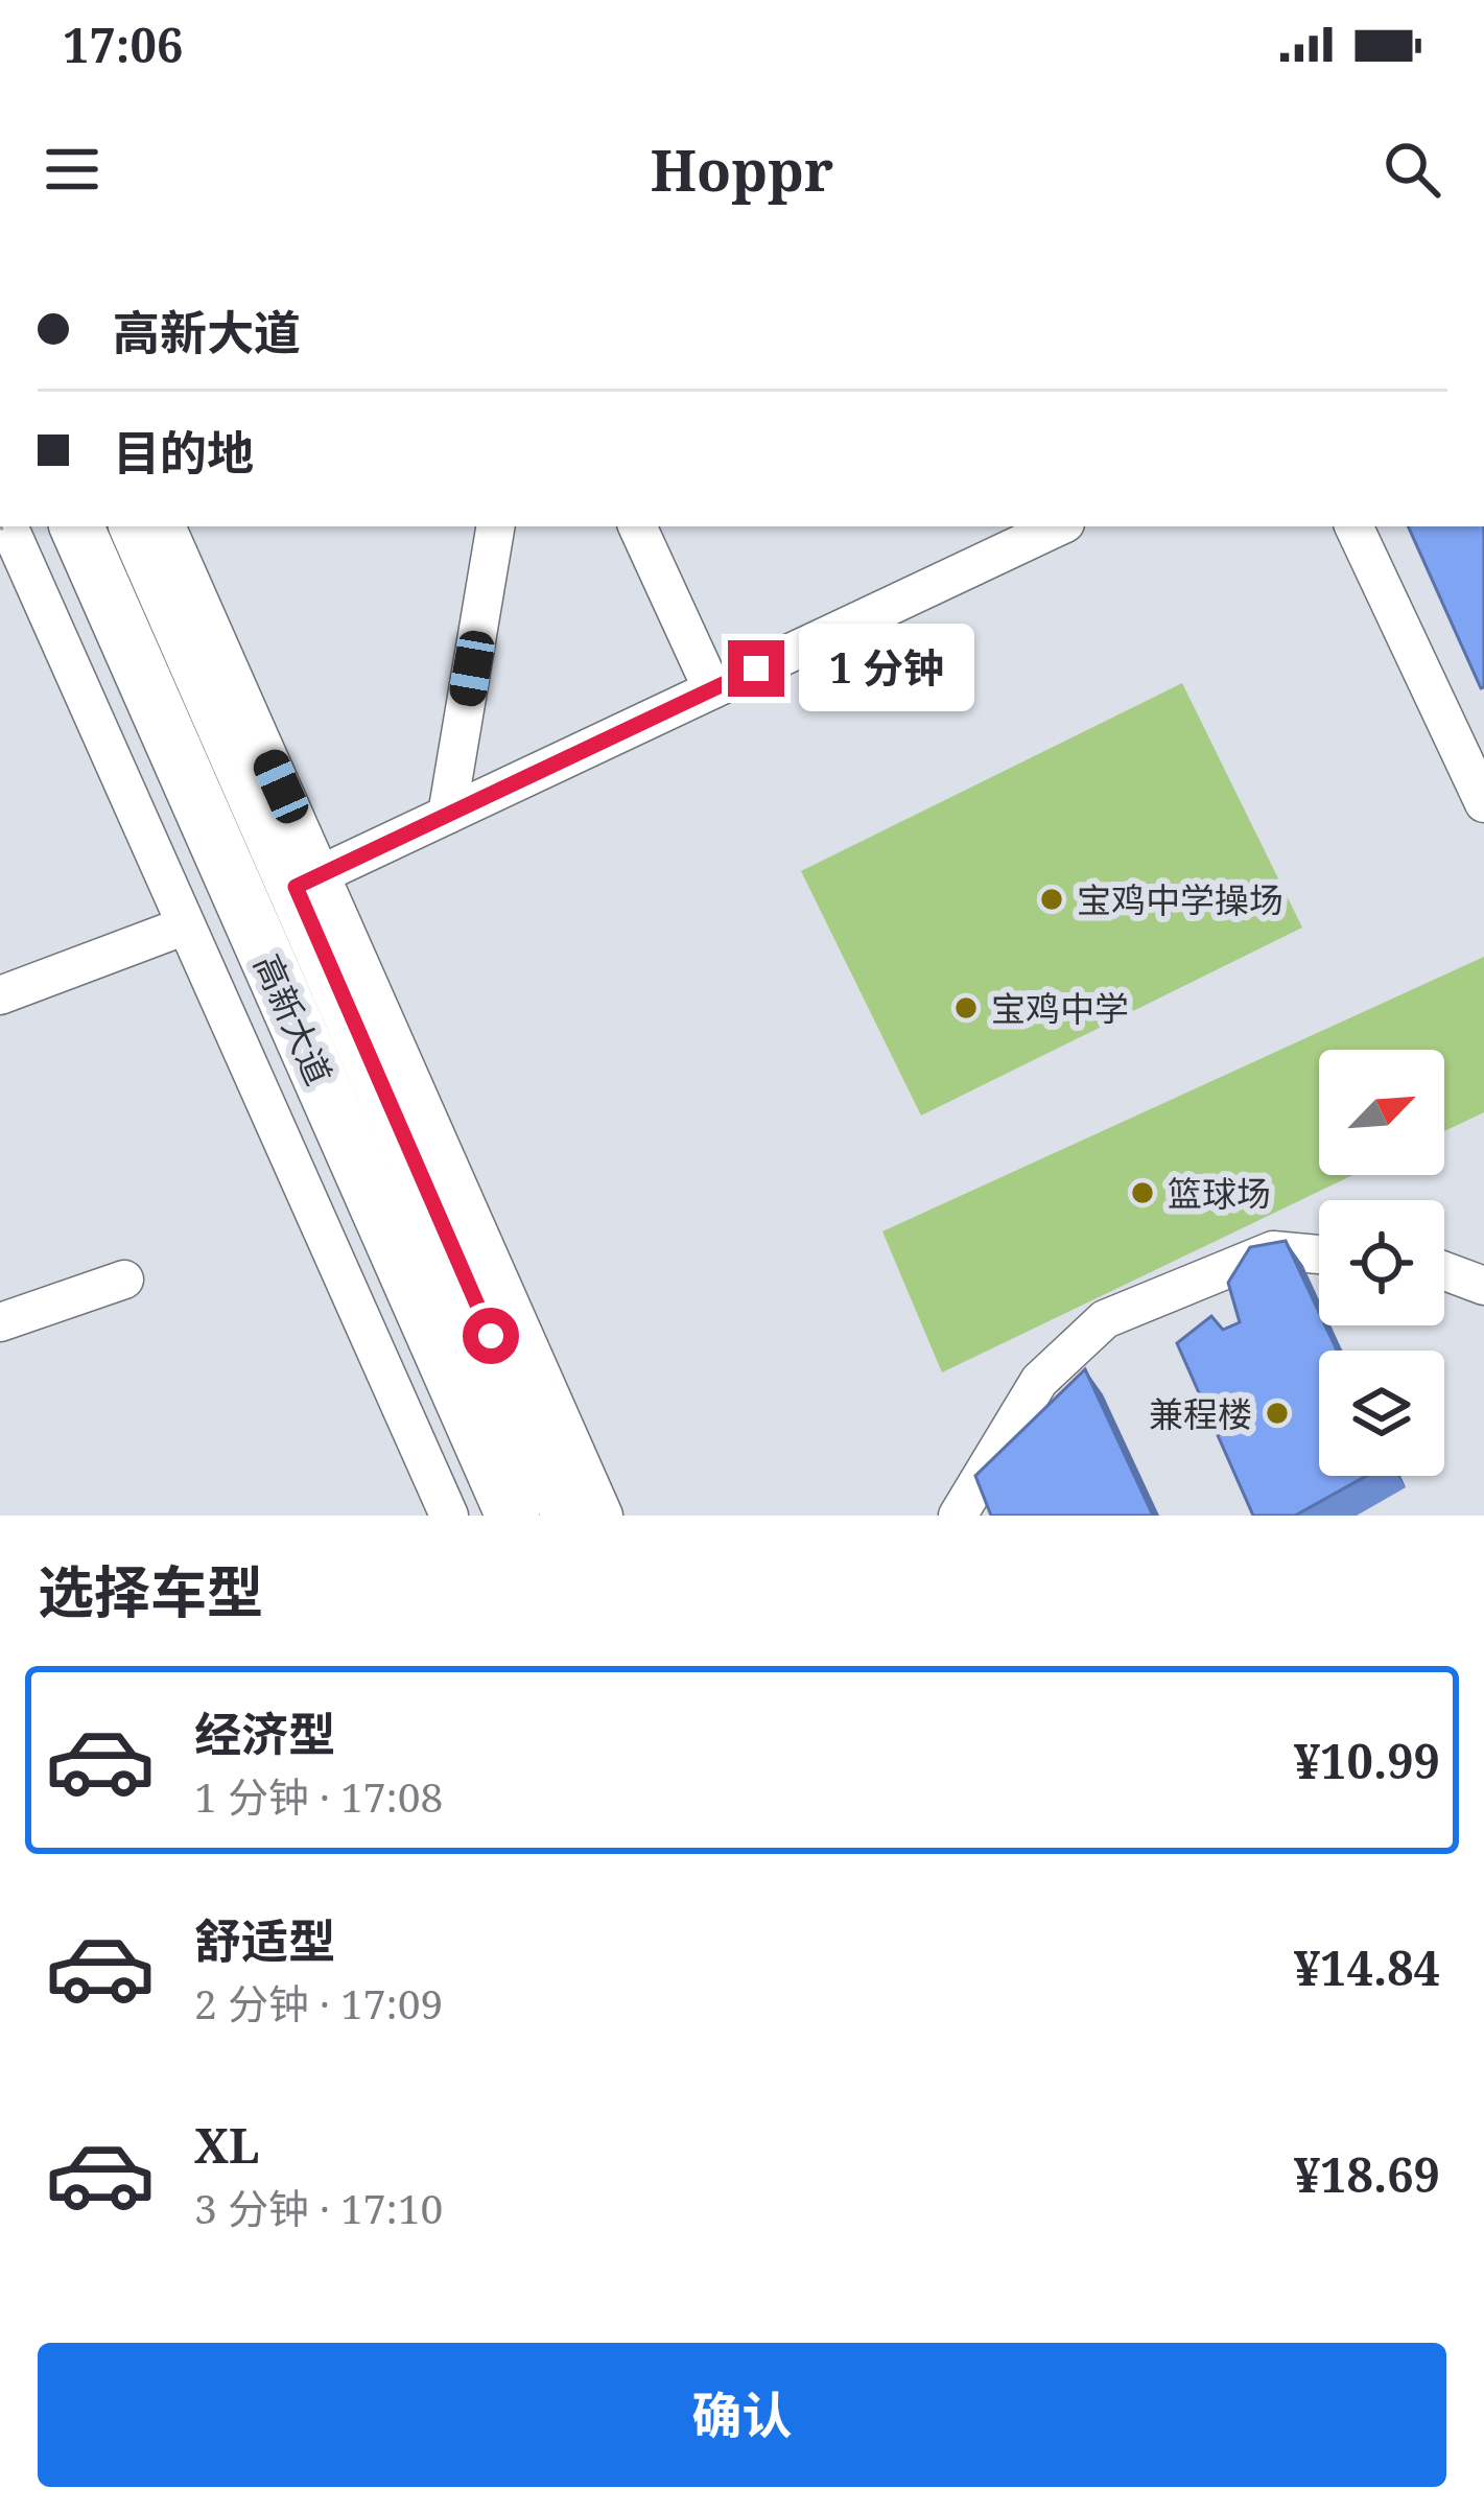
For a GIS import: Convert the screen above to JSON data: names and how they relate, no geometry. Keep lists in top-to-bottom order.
{
  "streets": {
    "highway": ["高新大道"]
  },
  "places": [
    "宝鸡中学操场",
    "宝鸡中学",
    "篮球场",
    "兼程楼"
  ],
  "north": "top right",
  "page": {
    "status": "17:06",
    "header": "Hoppr",
    "banner": ["高新大道", "目的地"],
    "bubble": "1 分钟",
    "heading": "选择车型",
    "list": [
      {
        "name": "经济型",
        "note": "1 分钟 · 17:08",
        "value": "¥10.99"
      },
      {
        "name": "舒适型",
        "note": "2 分钟 · 17:09",
        "value": "¥14.84"
      },
      {
        "name": "XL",
        "note": "3 分钟 · 17:10",
        "value": "¥18.69"
      }
    ],
    "buttons": "确认"
  }
}
